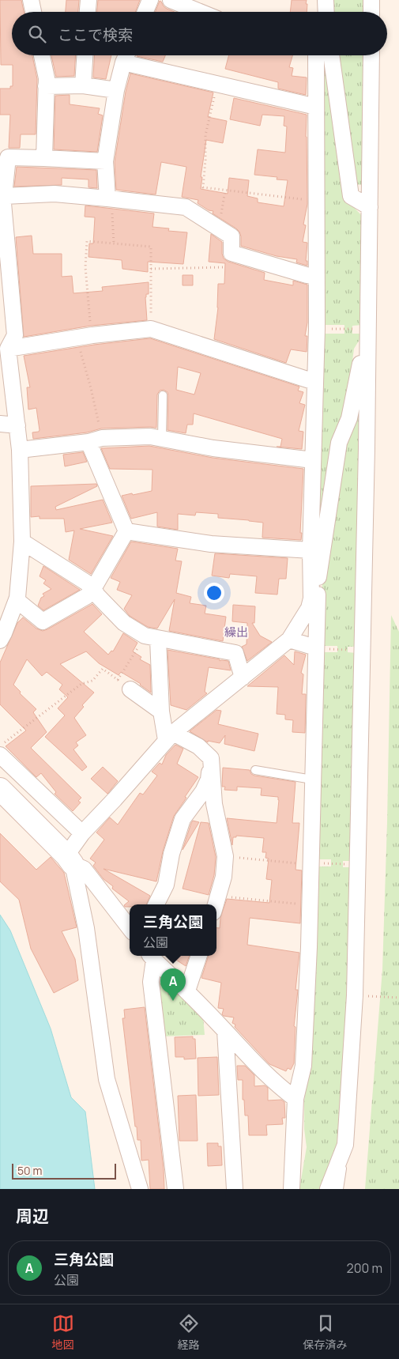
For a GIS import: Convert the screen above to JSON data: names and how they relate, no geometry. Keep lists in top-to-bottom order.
{
  "districts": ["繰出"],
  "scale_bar": "50 m",
  "page": {
    "search": "ここで検索",
    "popup": ["三角公園", "公園"],
    "pins": "A",
    "scale": "50 m",
    "heading": "周辺",
    "list": [
      {
        "mark": "A",
        "name": "三角公園",
        "note": "公園",
        "value": "200 m"
      }
    ],
    "nav": ["地図", "経路", "保存済み"]
  }
}
